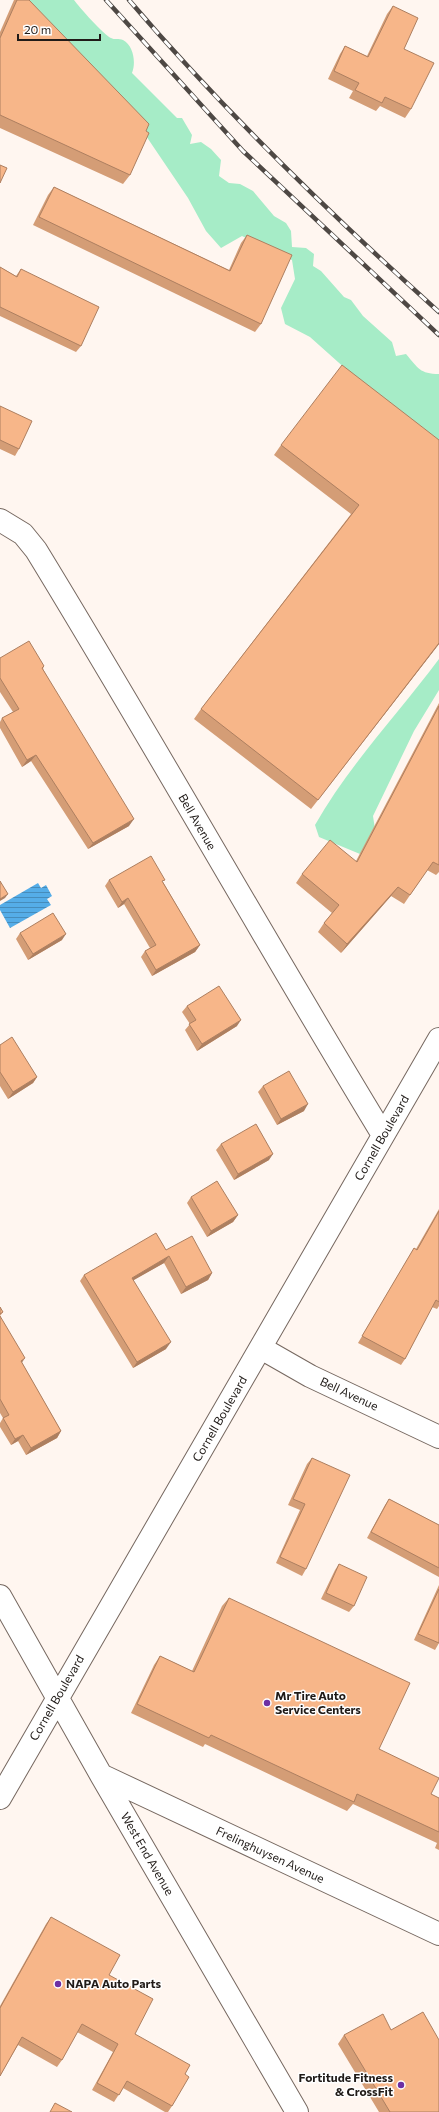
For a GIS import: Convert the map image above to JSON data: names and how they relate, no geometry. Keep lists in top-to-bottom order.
{
  "streets": {
    "street": [
      "Bell Avenue",
      "Cornell Boulevard",
      "West End Avenue",
      "Frelinghuysen Avenue"
    ]
  },
  "crossings": [
    ["Bell Avenue", "Cornell Boulevard"],
    ["Cornell Boulevard", "West End Avenue"],
    ["West End Avenue", "Frelinghuysen Avenue"]
  ],
  "places": ["Mr Tire Auto Service Centers", "NAPA Auto Parts", "Fortitude Fitness & CrossFit"],
  "scale_bar": "20 m"
}
